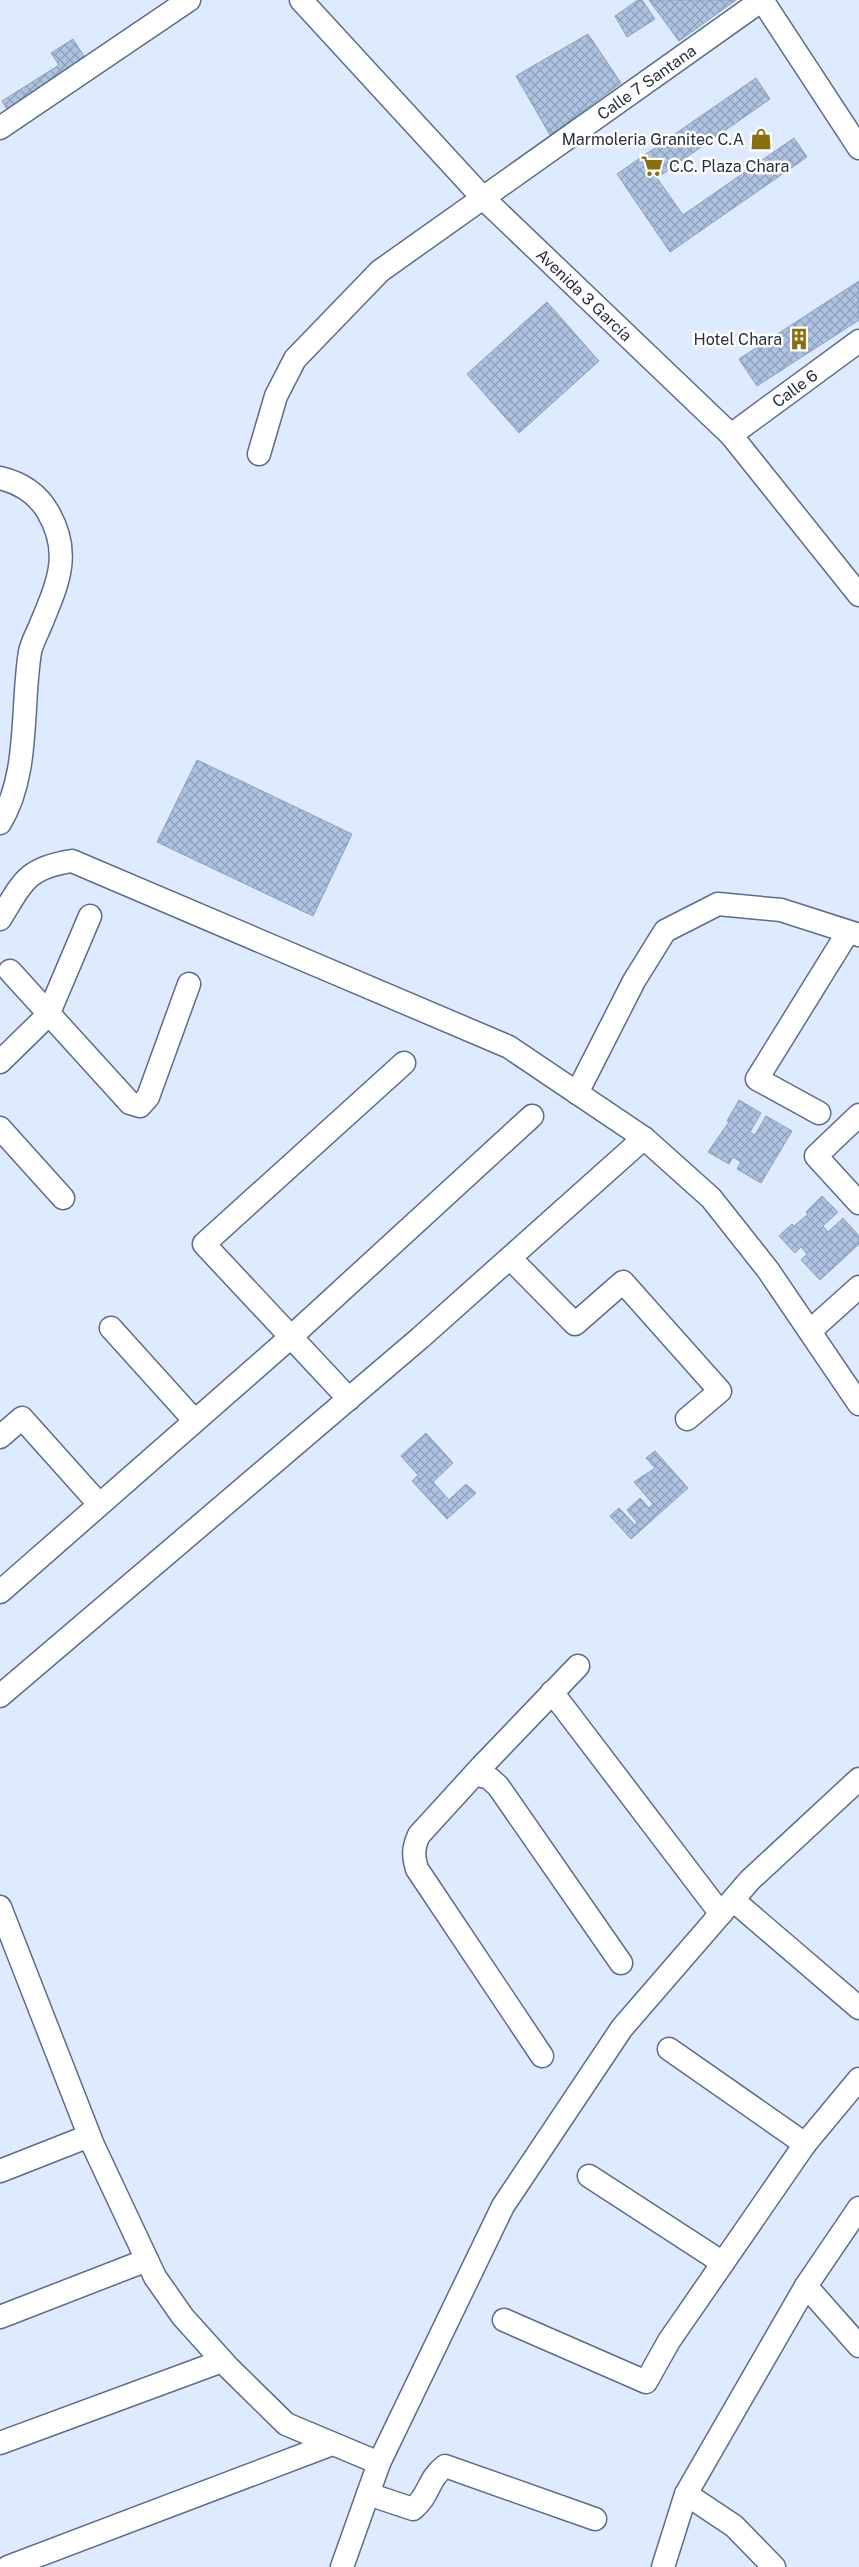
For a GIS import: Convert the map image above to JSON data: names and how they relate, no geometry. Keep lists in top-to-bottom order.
{
  "streets": {
    "street": ["Calle 7 Santana", "Avenida 3 García", "Calle 6"]
  },
  "crossings": [
    ["Calle 7 Santana", "Avenida 3 García"],
    ["Avenida 3 García", "Calle 6"]
  ],
  "places": {
    "shop": ["Marmoleria Granitec C.A"],
    "supermarket": ["C.C. Plaza Chara"],
    "building": ["Hotel Chara"]
  }
}
